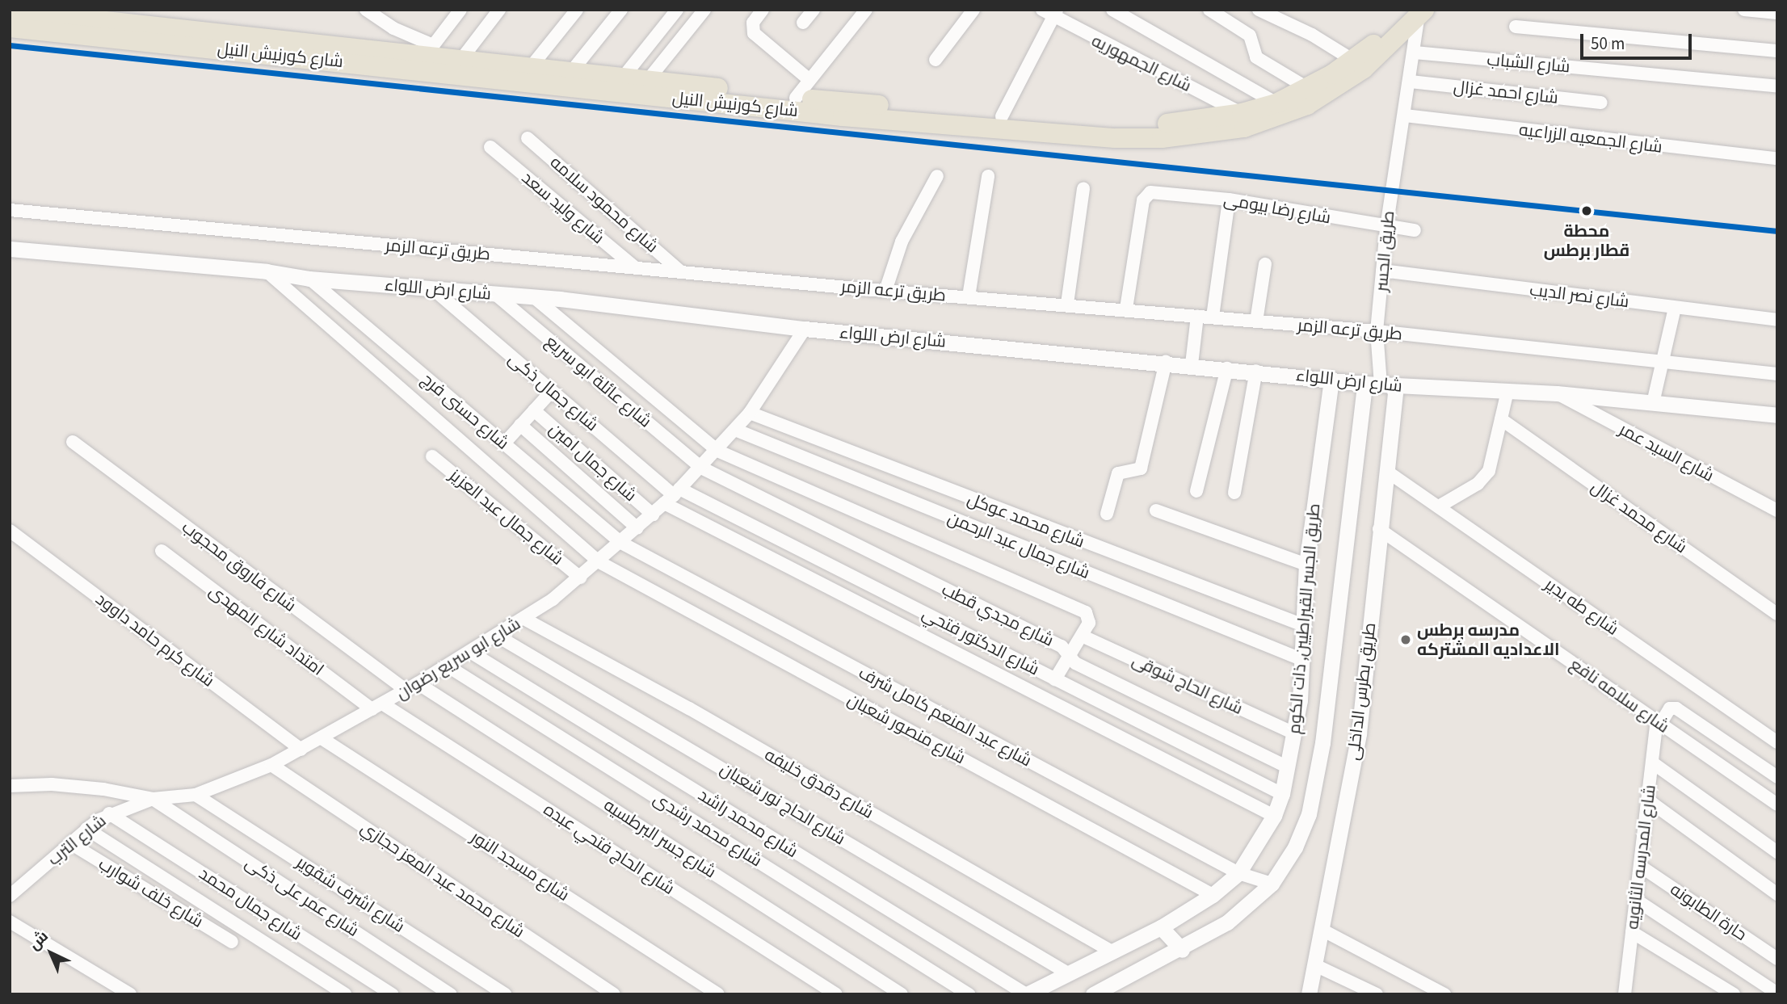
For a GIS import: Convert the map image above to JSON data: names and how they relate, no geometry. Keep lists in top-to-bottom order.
{
  "streets": {
    "main road": ["شارع كورنيش النيل"],
    "street": [
      "شارع الجمهوريه",
      "شارع الشباب",
      "شارع احمد غزال",
      "شارع الجمعيه الزراعيه",
      "شارع محمود سلامه",
      "شارع وليد سعد",
      "شارع رضا بيومى",
      "طريق ترعه الزمر",
      "طريق الجسر",
      "شارع ارض اللواء",
      "شارع نصر الديب",
      "شارع عائلة ابو سريع",
      "شارع جمال ذكى",
      "شارع حسنى فرج",
      "شارع السيد عمر",
      "شارع جمال امين",
      "شارع جمال عبد العزيز",
      "شارع محمد غزال",
      "شارع محمد عوكل",
      "شارع جمال عبد الرحمن",
      "شارع فاروق محجوب",
      "شارع طه بدير",
      "شارع مجدي قطب",
      "طريق الجسر القيراطيين, ذات الكوم",
      "امتداد شارع المهدى",
      "شارع كرم حامد داوود",
      "شارع الدكتور فتحي",
      "شارع ابو سريع رضوان",
      "شارع الحاج شوقى",
      "طريق بطرس الداخلى",
      "شارع سلامه نافع",
      "شارع عبد المنعم كامل شرف",
      "شارع منصور شعبان",
      "شارع دقدق خليفه",
      "شارع الحاج نور شعبان",
      "شارع محمد راشد",
      "شارع محمد رشدى",
      "شارع جسر البرطسيه",
      "شارع الترب",
      "شارع الحاج فتحي عبده",
      "شارع المدرسه الثانويه",
      "شارع مسجد النور",
      "شارع محمد عبد المعز حجازي",
      "شارع خلف شوارب",
      "شارع اشرف شقوير",
      "شارع عمر على ذكى",
      "شارع جمال محمد",
      "حارة الطابونه"
    ]
  },
  "crossings": [
    ["شارع كورنيش النيل", "شارع الجمهوريه"],
    ["شارع كورنيش النيل", "طريق الجسر"],
    ["شارع الشباب", "طريق الجسر"],
    ["شارع احمد غزال", "طريق الجسر"],
    ["شارع الجمعيه الزراعيه", "طريق الجسر"],
    ["شارع محمود سلامه", "طريق ترعه الزمر"],
    ["شارع وليد سعد", "طريق ترعه الزمر"],
    ["شارع رضا بيومى", "طريق ترعه الزمر"],
    ["شارع رضا بيومى", "طريق الجسر"],
    ["طريق ترعه الزمر", "طريق الجسر"],
    ["طريق الجسر", "شارع ارض اللواء"],
    ["طريق الجسر", "شارع نصر الديب"],
    ["طريق الجسر", "طريق بطرس الداخلى"],
    ["شارع ارض اللواء", "شارع عائلة ابو سريع"],
    ["شارع ارض اللواء", "شارع جمال ذكى"],
    ["شارع ارض اللواء", "شارع حسنى فرج"],
    ["شارع ارض اللواء", "شارع السيد عمر"],
    ["شارع ارض اللواء", "طريق الجسر القيراطيين, ذات الكوم"],
    ["شارع ارض اللواء", "شارع ابو سريع رضوان"],
    ["شارع ارض اللواء", "طريق بطرس الداخلى"],
    ["شارع ارض اللواء", "شارع منصور شعبان"],
    ["شارع عائلة ابو سريع", "شارع مجدي قطب"],
    ["شارع عائلة ابو سريع", "شارع ابو سريع رضوان"],
    ["شارع جمال ذكى", "شارع الدكتور فتحي"],
    ["شارع جمال ذكى", "شارع ابو سريع رضوان"],
    ["شارع حسنى فرج", "شارع ابو سريع رضوان"],
    ["شارع حسنى فرج", "شارع عبد المنعم كامل شرف"],
    ["شارع جمال امين", "شارع ابو سريع رضوان"],
    ["شارع جمال عبد العزيز", "شارع ابو سريع رضوان"],
    ["شارع محمد عوكل", "طريق الجسر القيراطيين, ذات الكوم"],
    ["شارع محمد عوكل", "شارع ابو سريع رضوان"],
    ["شارع جمال عبد الرحمن", "طريق الجسر القيراطيين, ذات الكوم"],
    ["شارع جمال عبد الرحمن", "شارع ابو سريع رضوان"],
    ["شارع فاروق محجوب", "شارع ابو سريع رضوان"],
    ["شارع طه بدير", "طريق بطرس الداخلى"],
    ["شارع مجدي قطب", "طريق الجسر القيراطيين, ذات الكوم"],
    ["شارع مجدي قطب", "شارع ابو سريع رضوان"],
    ["طريق الجسر القيراطيين, ذات الكوم", "شارع الدكتور فتحي"],
    ["طريق الجسر القيراطيين, ذات الكوم", "شارع الحاج شوقى"],
    ["طريق الجسر القيراطيين, ذات الكوم", "شارع عبد المنعم كامل شرف"],
    ["طريق الجسر القيراطيين, ذات الكوم", "شارع منصور شعبان"],
    ["طريق الجسر القيراطيين, ذات الكوم", "شارع دقدق خليفه"],
    ["طريق الجسر القيراطيين, ذات الكوم", "شارع الحاج نور شعبان"],
    ["طريق الجسر القيراطيين, ذات الكوم", "شارع محمد راشد"],
    ["امتداد شارع المهدى", "شارع ابو سريع رضوان"],
    ["امتداد شارع المهدى", "شارع الحاج فتحي عبده"],
    ["شارع كرم حامد داوود", "شارع ابو سريع رضوان"],
    ["شارع الدكتور فتحي", "شارع ابو سريع رضوان"],
    ["شارع ابو سريع رضوان", "شارع عبد المنعم كامل شرف"],
    ["شارع ابو سريع رضوان", "شارع منصور شعبان"],
    ["شارع ابو سريع رضوان", "شارع دقدق خليفه"],
    ["شارع ابو سريع رضوان", "شارع الحاج نور شعبان"],
    ["شارع ابو سريع رضوان", "شارع محمد راشد"],
    ["شارع ابو سريع رضوان", "شارع محمد رشدى"],
    ["شارع ابو سريع رضوان", "شارع جسر البرطسيه"],
    ["شارع ابو سريع رضوان", "شارع الترب"],
    ["شارع ابو سريع رضوان", "شارع الحاج فتحي عبده"],
    ["شارع ابو سريع رضوان", "شارع مسجد النور"],
    ["شارع ابو سريع رضوان", "شارع محمد عبد المعز حجازي"],
    ["شارع ابو سريع رضوان", "شارع اشرف شقوير"],
    ["شارع ابو سريع رضوان", "شارع عمر على ذكى"],
    ["طريق بطرس الداخلى", "شارع سلامه نافع"],
    ["شارع سلامه نافع", "شارع المدرسه الثانويه"],
    ["شارع الترب", "شارع خلف شوارب"],
    ["شارع الترب", "شارع عمر على ذكى"],
    ["شارع الترب", "شارع جمال محمد"],
    ["شارع المدرسه الثانويه", "حارة الطابونه"]
  ],
  "places": ["محطة قطار برطس", "مدرسه برطس الاعداديه المشتركه"],
  "scale_bar": "50 m",
  "north": "top left"
}
